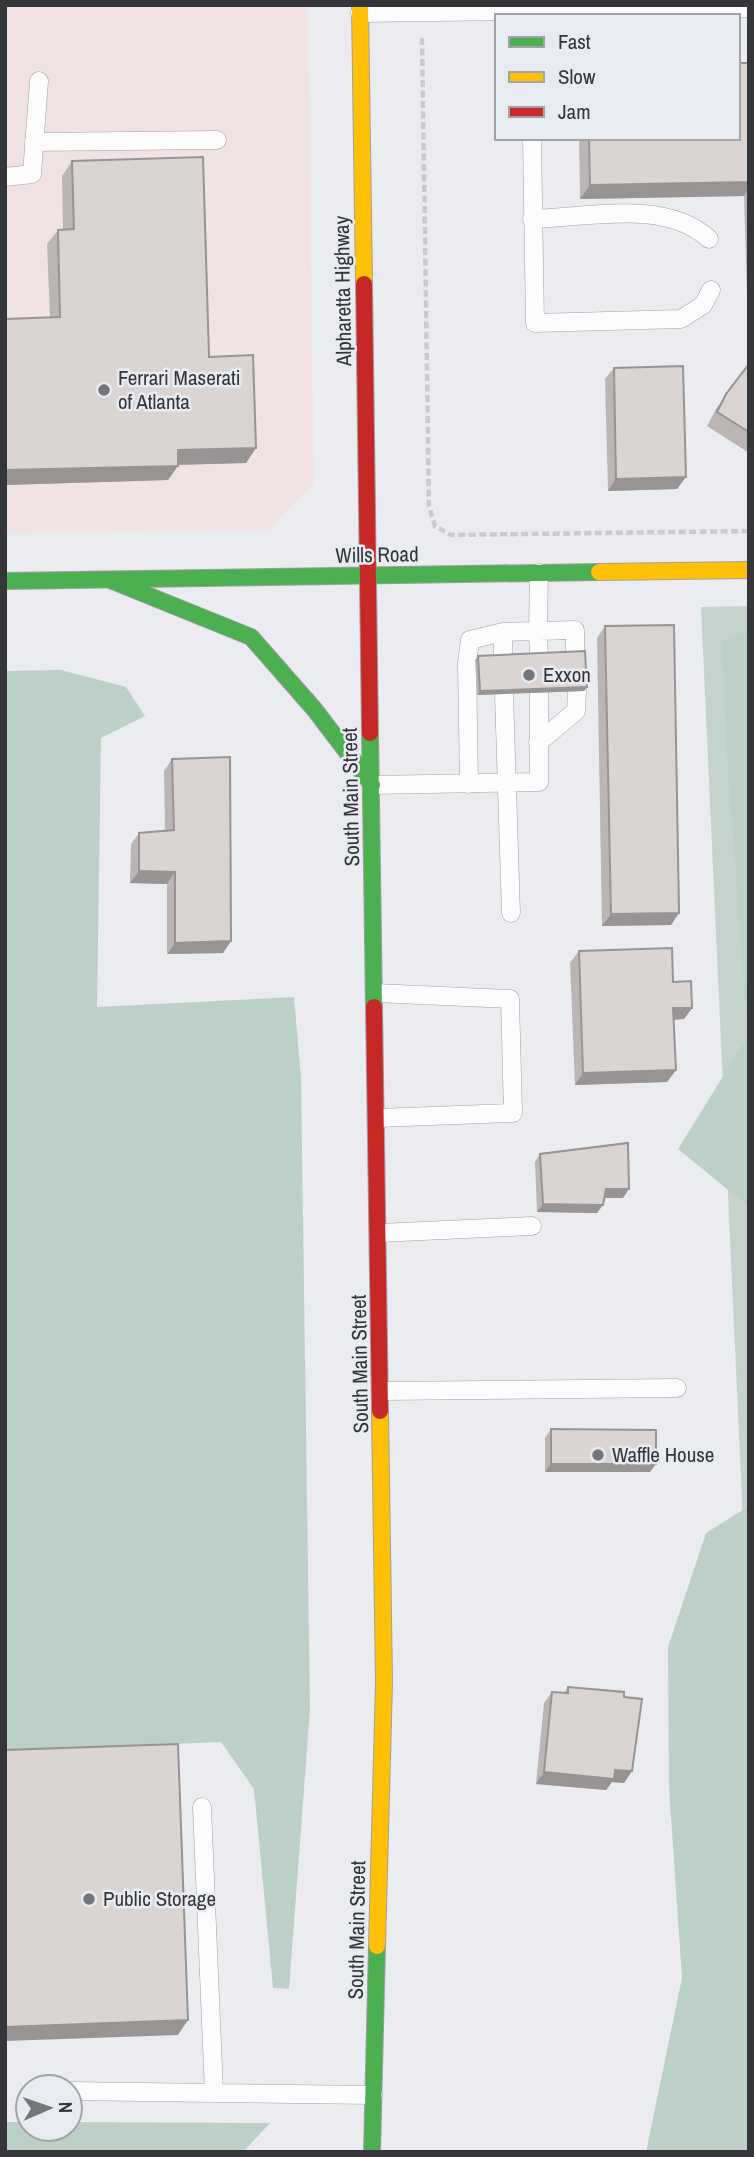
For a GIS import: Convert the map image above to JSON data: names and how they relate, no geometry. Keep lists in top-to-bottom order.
{
  "streets": {
    "main road": ["Alpharetta Highway", "Wills Road", "South Main Street"]
  },
  "crossings": [
    ["Alpharetta Highway", "Wills Road"],
    ["Alpharetta Highway", "South Main Street"],
    ["Wills Road", "South Main Street"]
  ],
  "places": [
    "Ferrari Maserati of Atlanta",
    "Exxon",
    "Waffle House",
    "Public Storage"
  ],
  "legend": ["Fast", "Slow", "Jam"],
  "north": "right"
}
